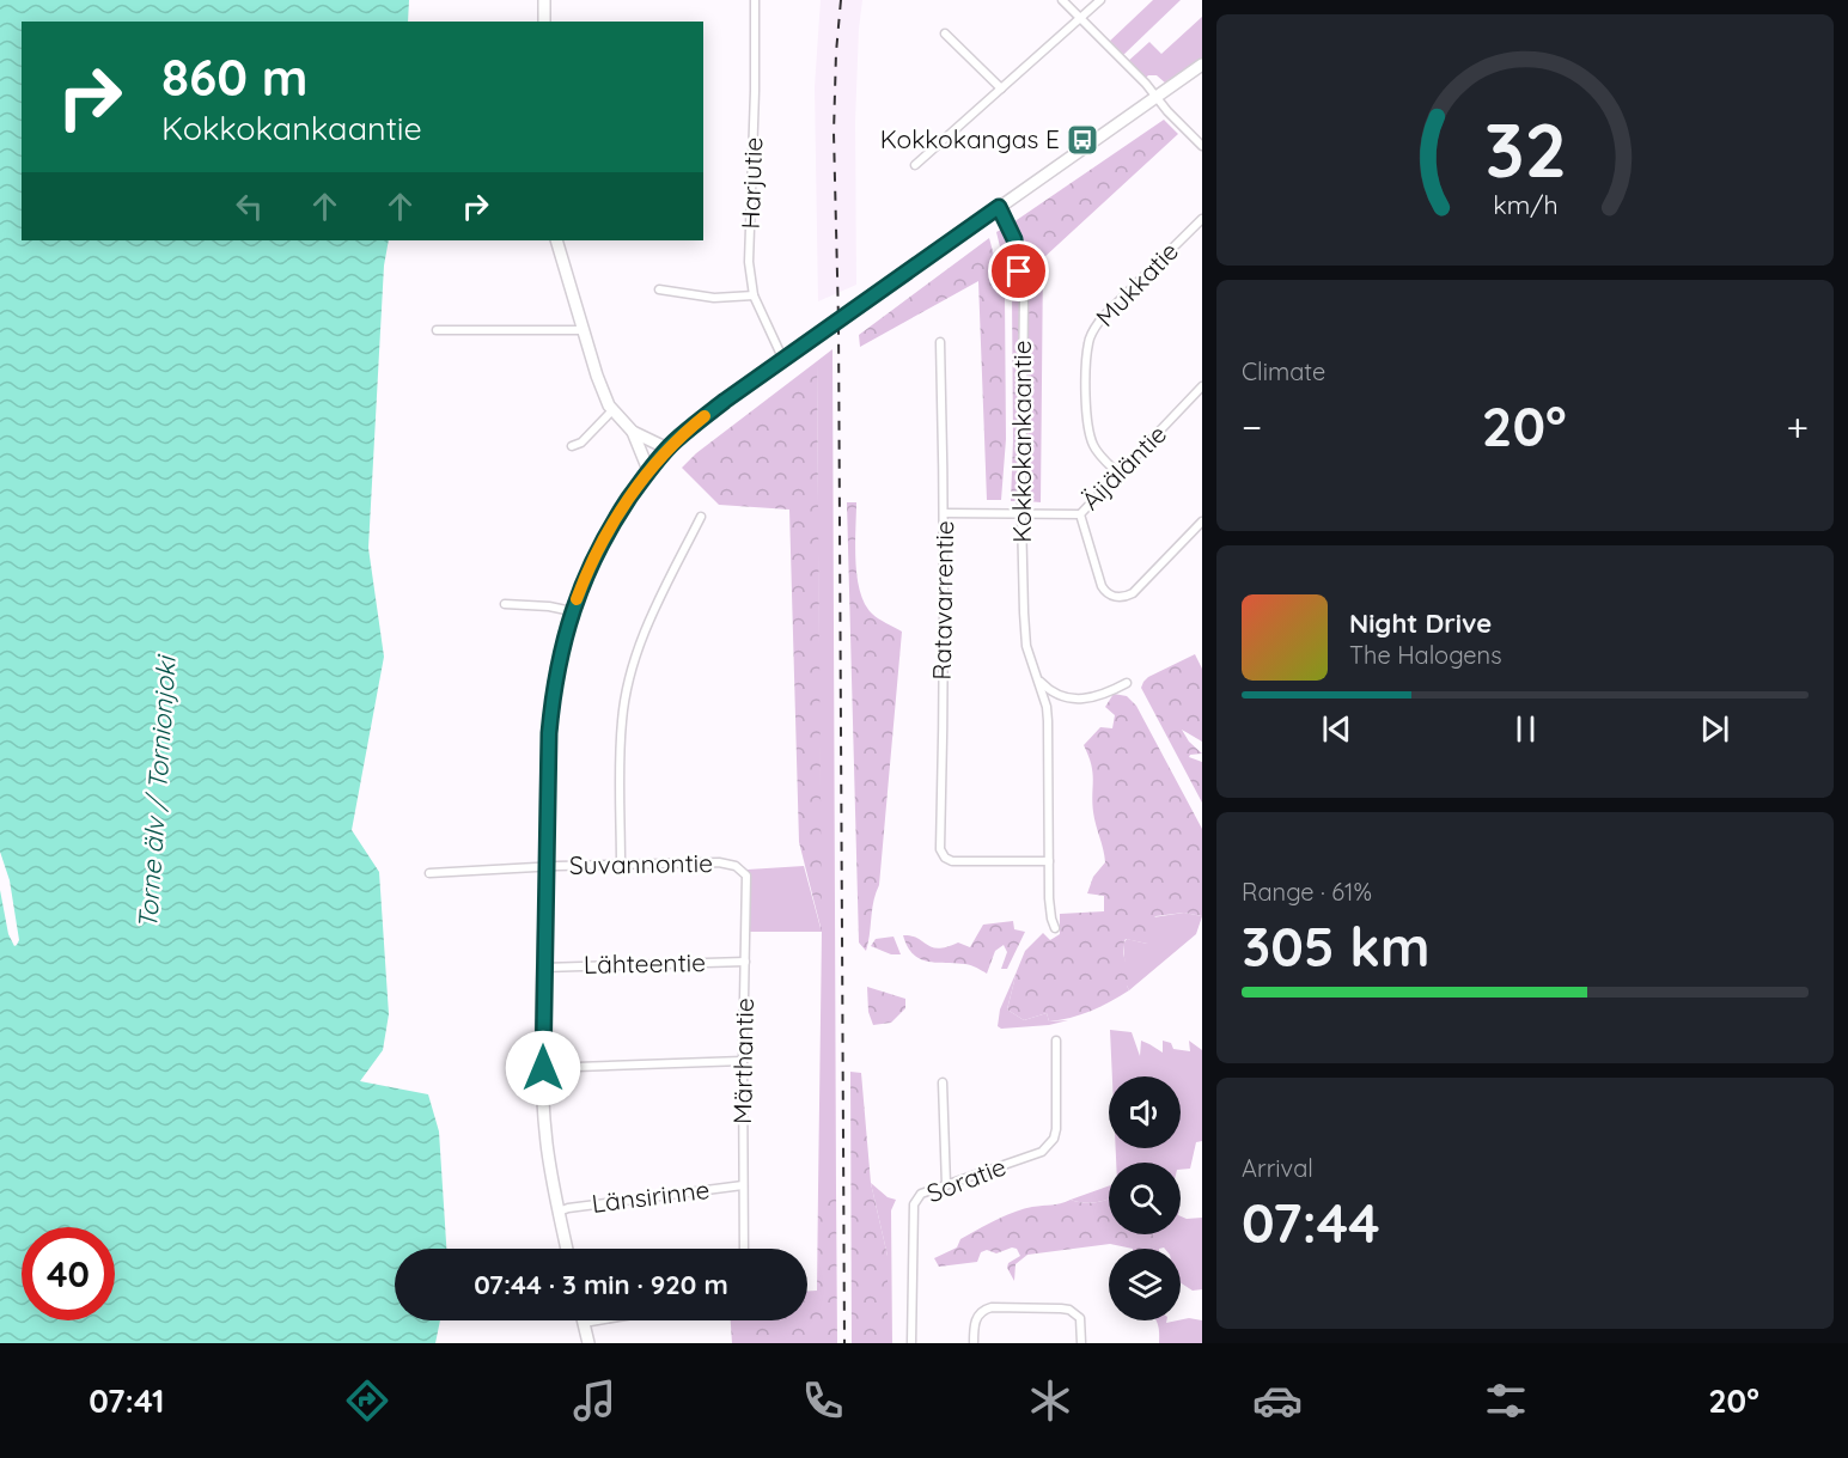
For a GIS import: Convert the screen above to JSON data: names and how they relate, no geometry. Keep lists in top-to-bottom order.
{
  "streets": {
    "street": [
      "Harjutie",
      "Mukkatie",
      "Kokkokankaantie",
      "Äijäläntie",
      "Ratavarrentie",
      "Suvannontie",
      "Lähteentie",
      "Märthantie",
      "Soratie",
      "Länsirinne"
    ]
  },
  "crossings": [
    ["Mukkatie", "Äijäläntie"],
    ["Kokkokankaantie", "Äijäläntie"],
    ["Kokkokankaantie", "Ratavarrentie"],
    ["Äijäläntie", "Ratavarrentie"],
    ["Suvannontie", "Märthantie"],
    ["Lähteentie", "Märthantie"],
    ["Märthantie", "Länsirinne"]
  ],
  "water": ["Torne älv / Tornionjoki"],
  "places": {
    "bus stop": ["Kokkokangas E"]
  },
  "page": {
    "turn": ["860 m", "Kokkokankaantie"],
    "tile": [
      "Climate",
      ["Range · 61%", "305 km"],
      ["Arrival", "07:44"]
    ],
    "heat": ["−", "20°", "+"],
    "song": ["Night Drive", "The Halogens"],
    "limit": "40",
    "trip": "07:44 · 3 min · 920 m",
    "tabs": ["07:41", "20°"],
    "gauge": ["32", "km/h"]
  }
}
